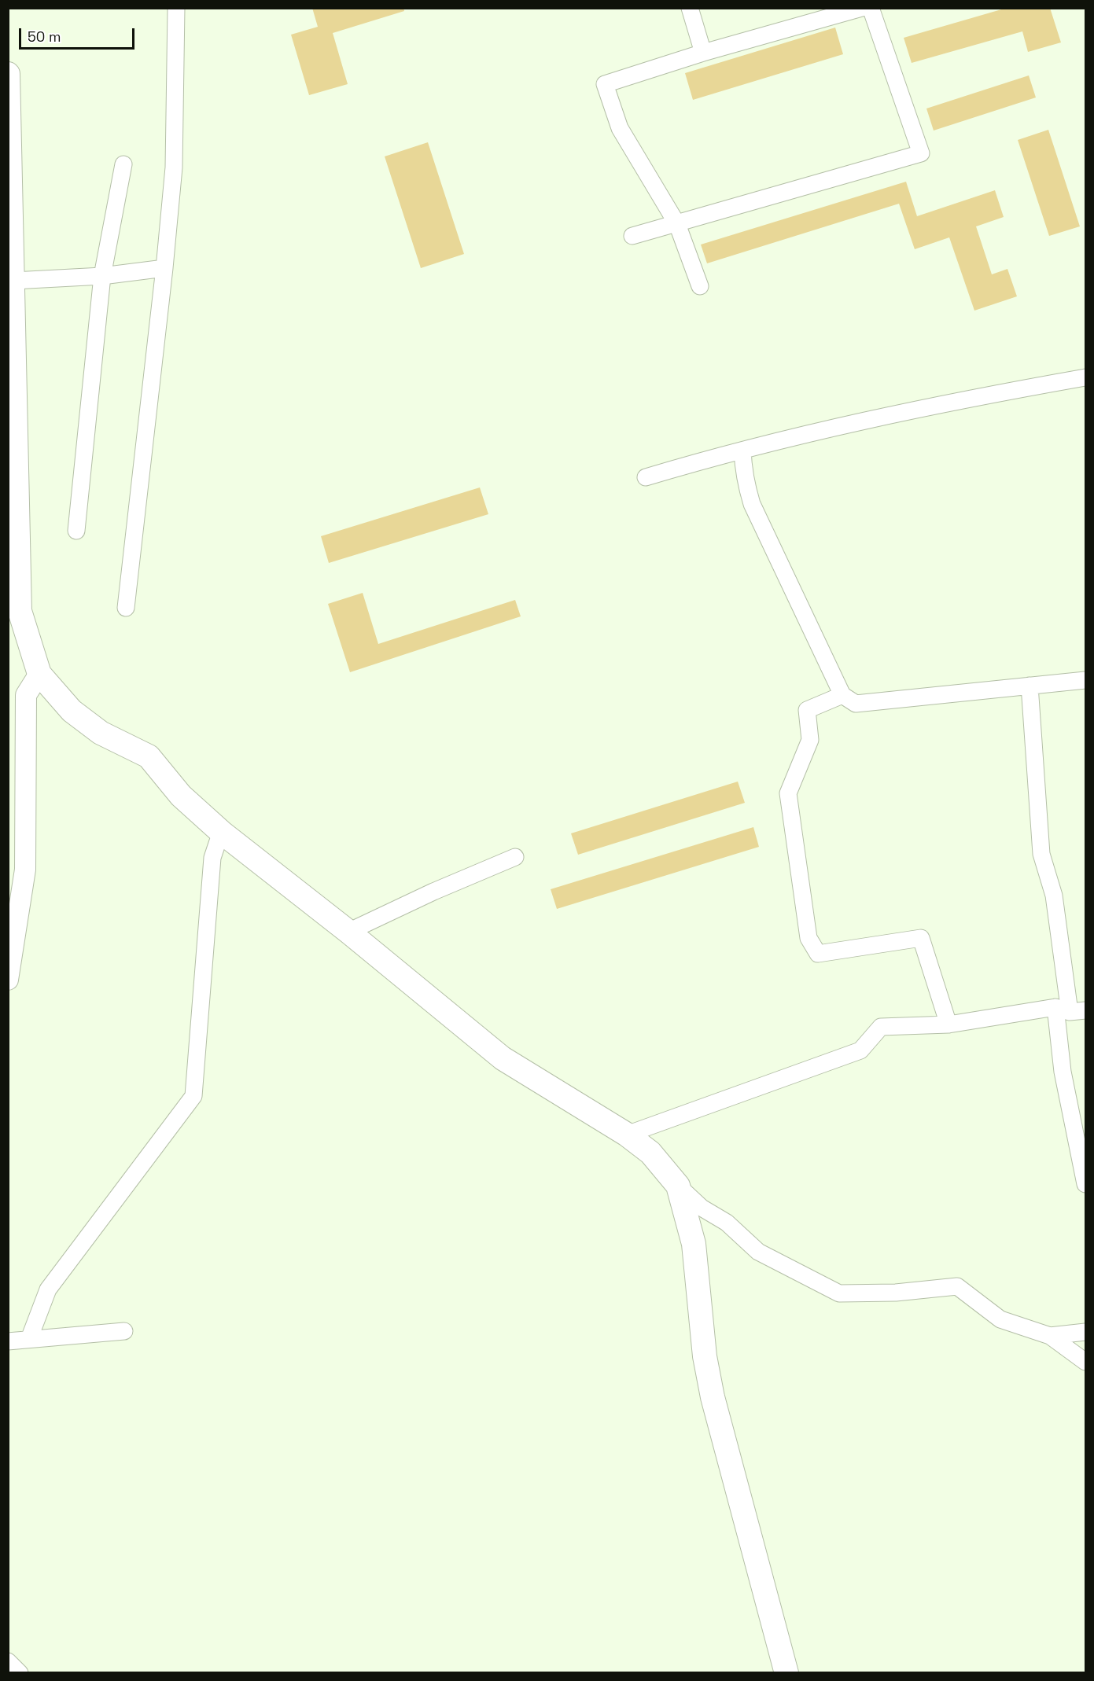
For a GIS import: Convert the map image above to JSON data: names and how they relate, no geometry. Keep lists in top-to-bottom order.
{
  "scale_bar": "50 m"
}
